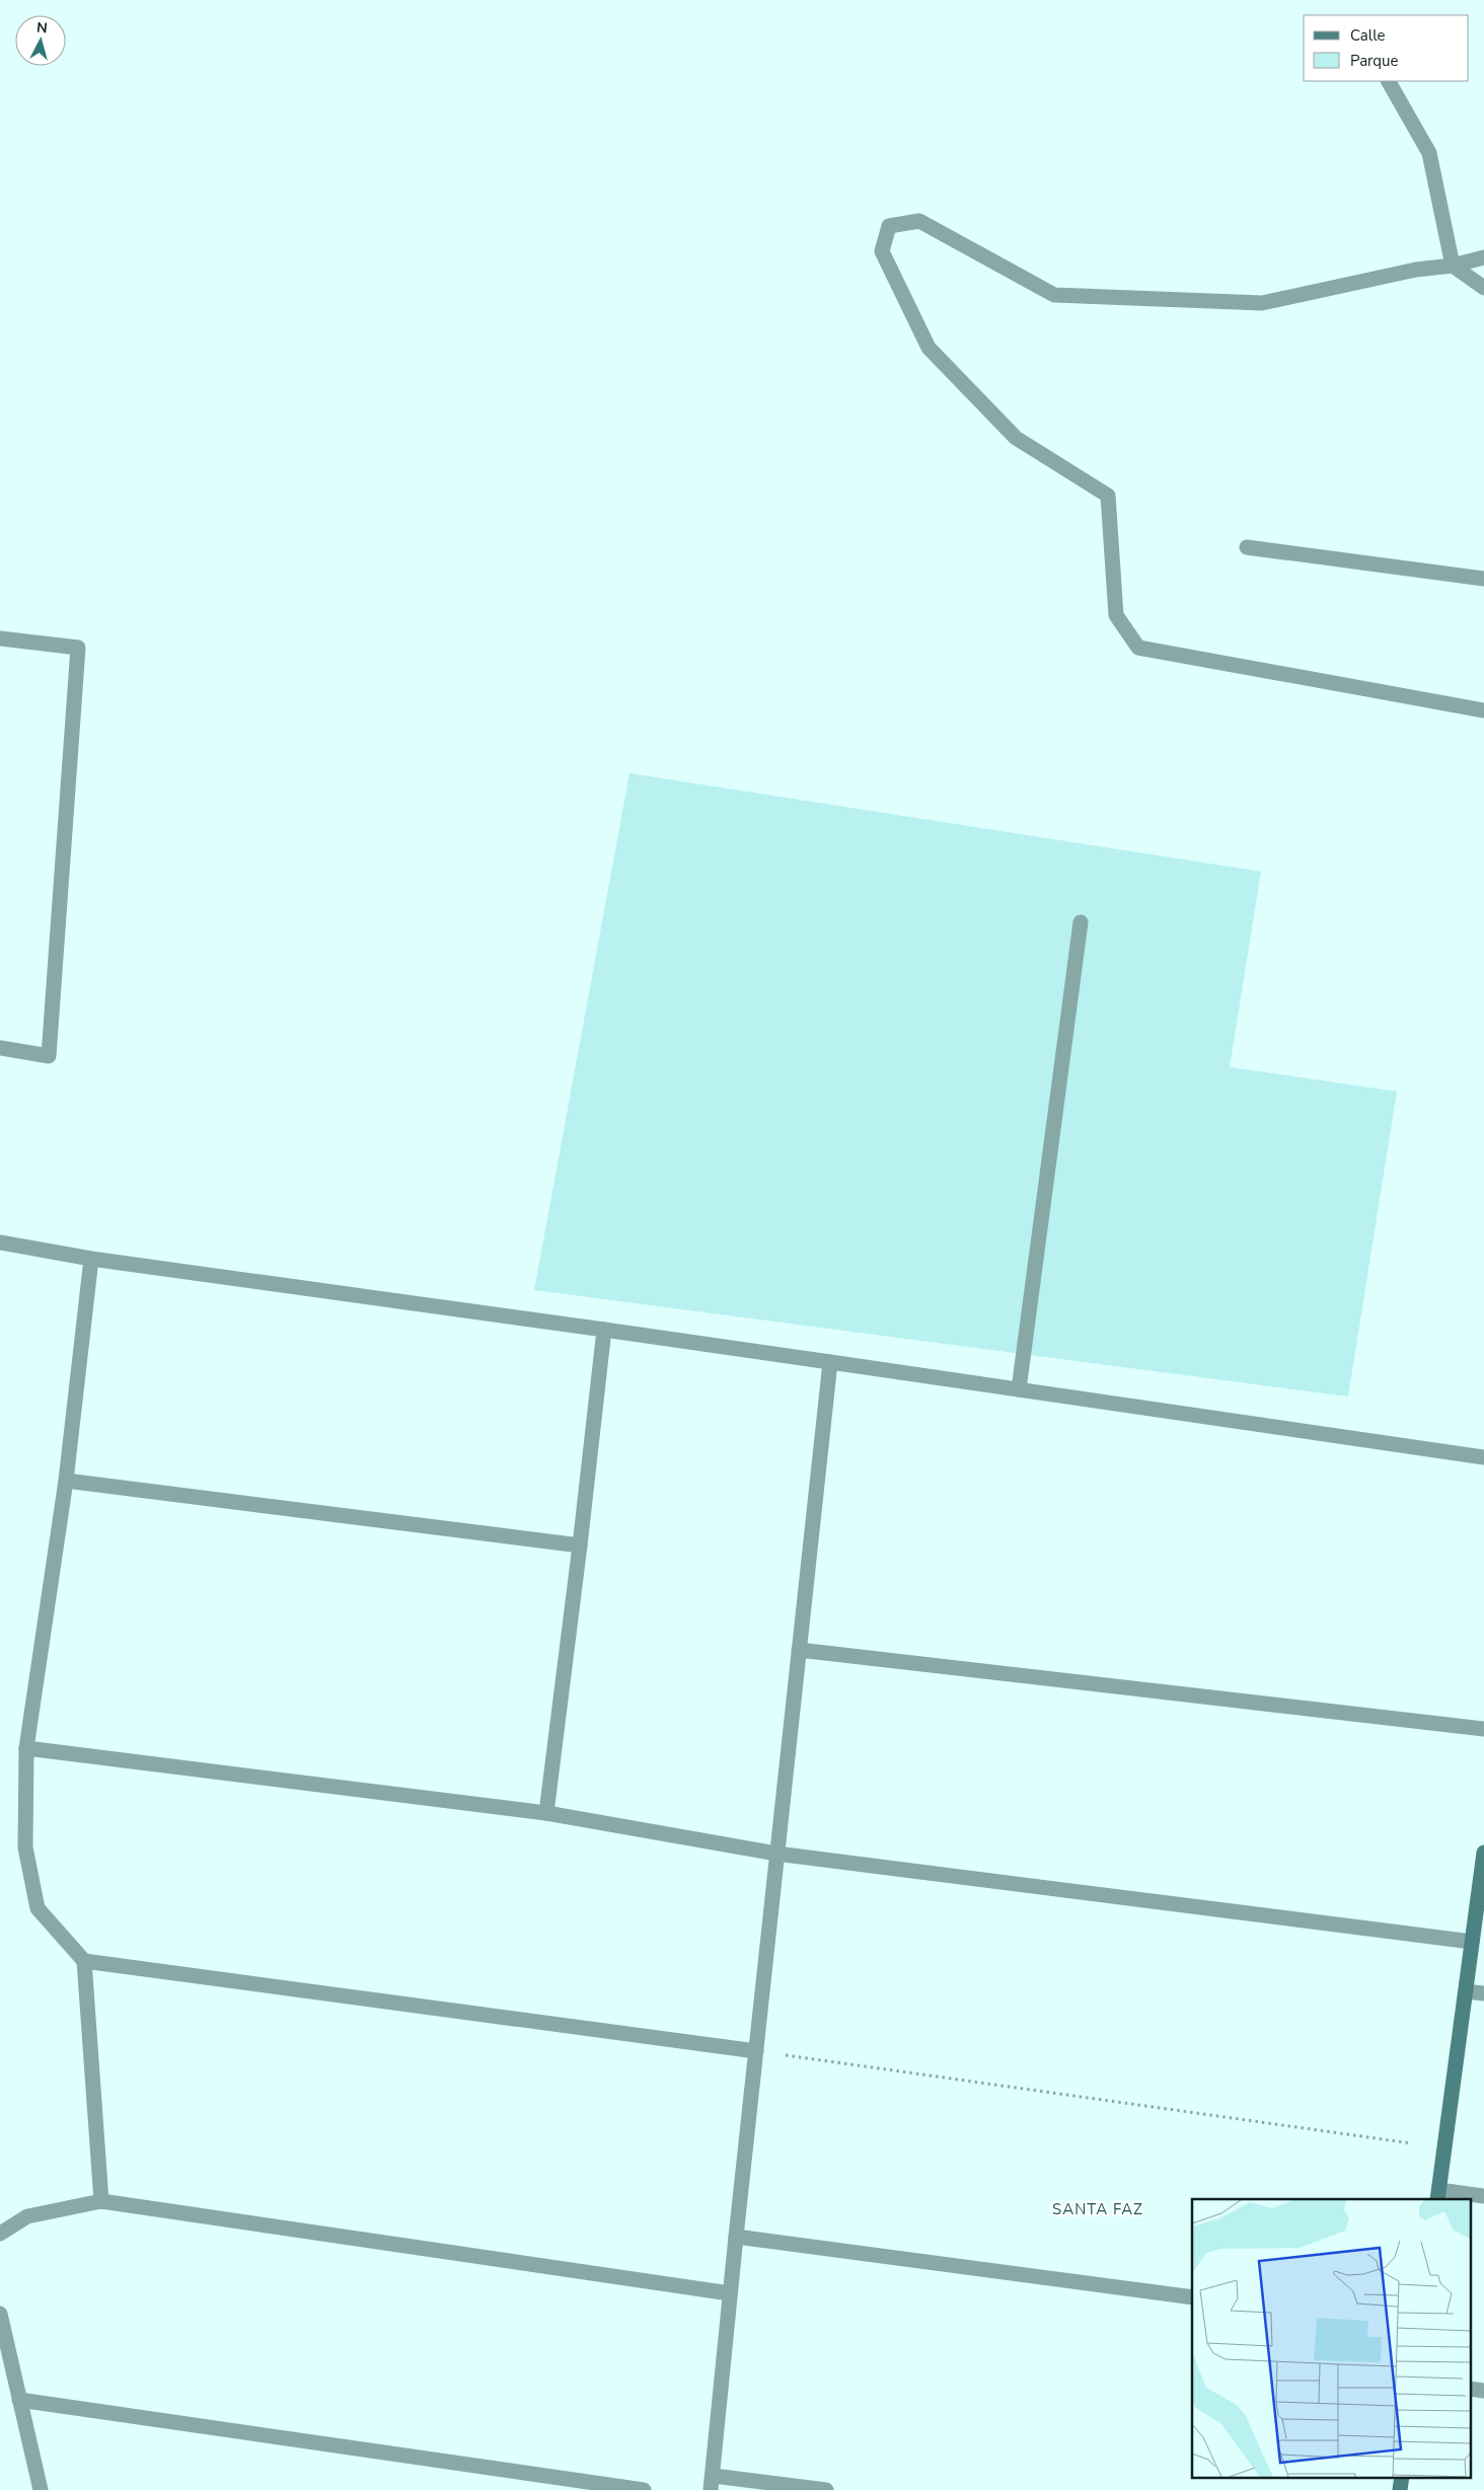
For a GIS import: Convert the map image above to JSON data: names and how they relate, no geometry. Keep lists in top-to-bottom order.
{
  "districts": ["SANTA FAZ"],
  "legend": ["Calle", "Parque"],
  "north": "top"
}
